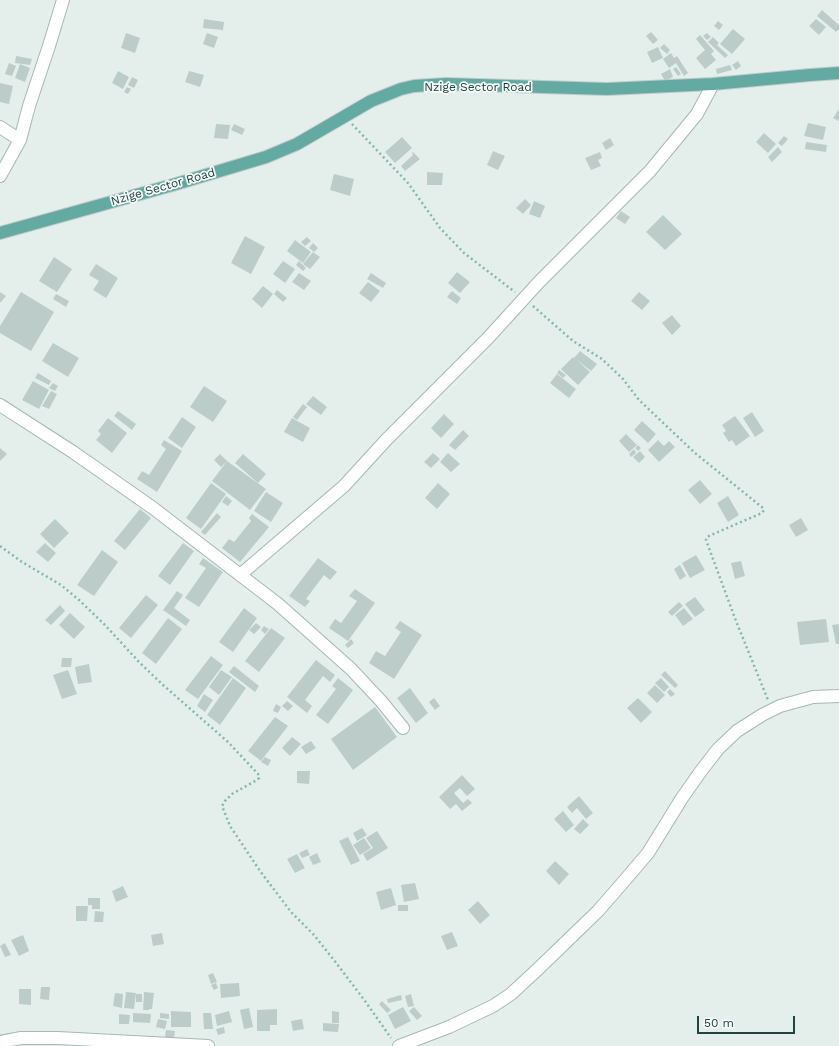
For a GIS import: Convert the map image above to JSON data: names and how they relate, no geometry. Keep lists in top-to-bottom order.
{
  "streets": {
    "main road": ["Nzige Sector Road"]
  },
  "scale_bar": "50 m"
}
